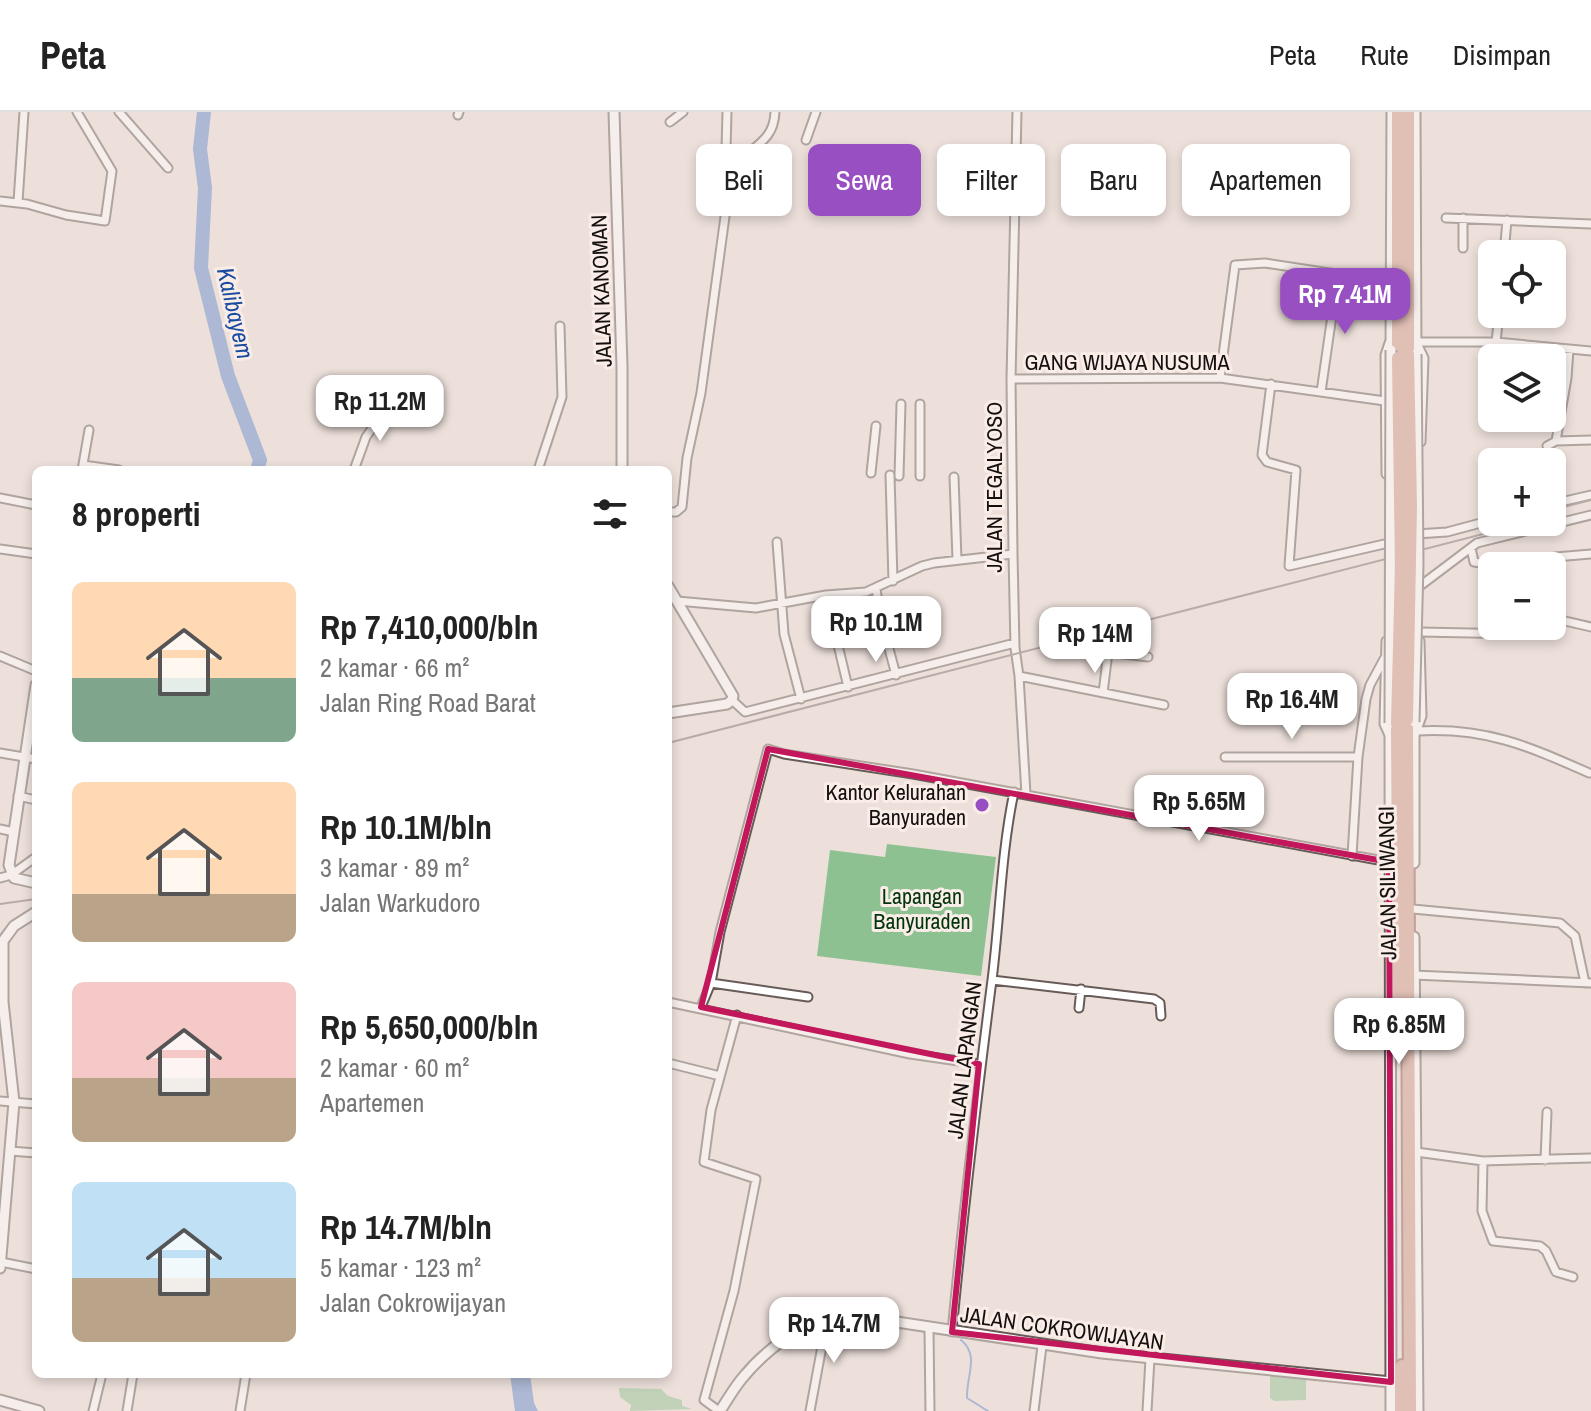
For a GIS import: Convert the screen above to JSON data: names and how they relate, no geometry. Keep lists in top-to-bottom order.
{
  "streets": {
    "highway": ["JALAN SILIWANGI"],
    "street": [
      "JALAN KANOMAN",
      "GANG WIJAYA NUSUMA",
      "JALAN TEGALYOSO",
      "JALAN LAPANGAN",
      "JALAN COKROWIJAYAN"
    ]
  },
  "crossings": [
    ["GANG WIJAYA NUSUMA", "JALAN TEGALYOSO"],
    ["JALAN LAPANGAN", "JALAN COKROWIJAYAN"]
  ],
  "water": ["Kalibayem"],
  "parks": ["Lapangan Banyuraden"],
  "places": ["Kantor Kelurahan Banyuraden"],
  "page": {
    "header": "Peta",
    "nav": ["Peta", "Rute", "Disimpan"],
    "chip": [
      "Beli",
      "Sewa",
      "Filter",
      "Baru",
      "Apartemen"
    ],
    "map_buttons": ["+", "−"],
    "price": [
      "Rp 7.41M",
      "Rp 11.2M",
      "Rp 10.1M",
      "Rp 14M",
      "Rp 16.4M",
      "Rp 5.65M",
      "Rp 6.85M",
      "Rp 14.7M"
    ],
    "heading": "8 properti",
    "list": [
      {
        "name": "Rp 7,410,000/bln",
        "note": "2 kamar · 66 m² · Jalan Ring Road Barat"
      },
      {
        "name": "Rp 10.1M/bln",
        "note": "3 kamar · 89 m² · Jalan Warkudoro"
      },
      {
        "name": "Rp 5,650,000/bln",
        "note": "2 kamar · 60 m² · Apartemen"
      },
      {
        "name": "Rp 14.7M/bln",
        "note": "5 kamar · 123 m² · Jalan Cokrowijayan"
      }
    ]
  }
}
